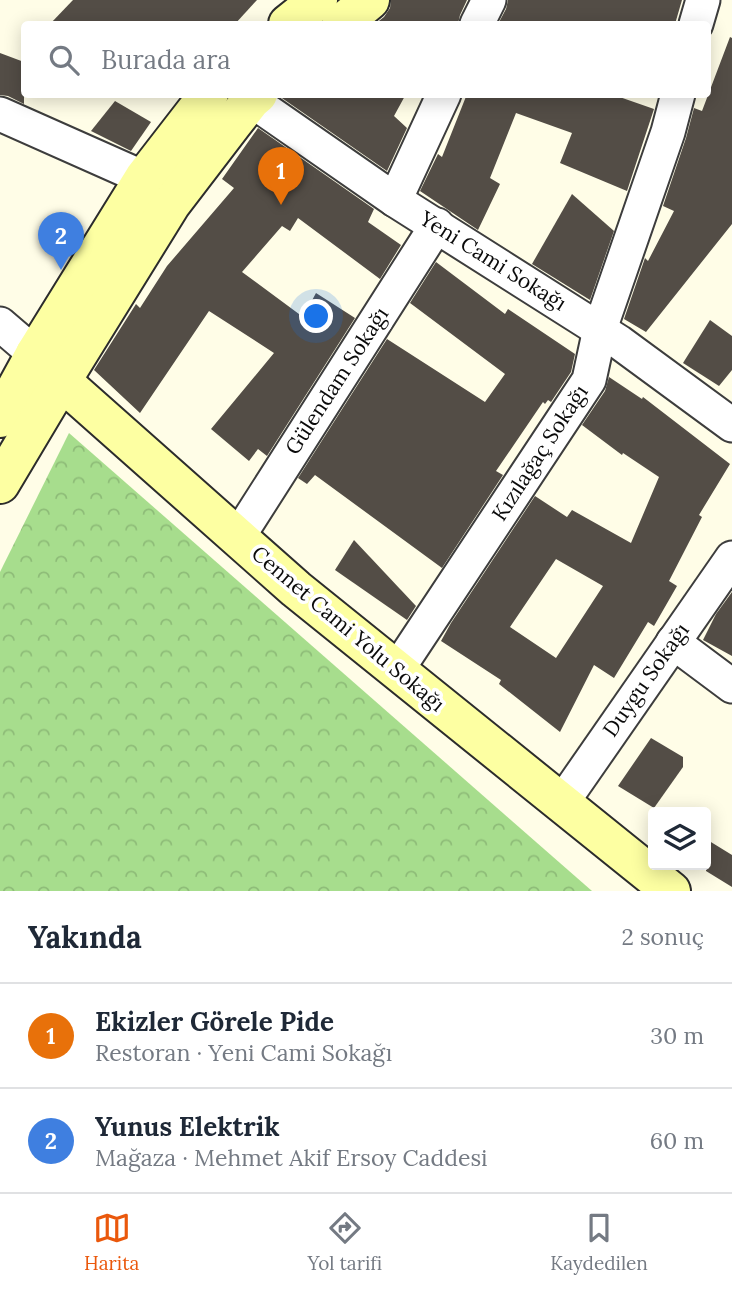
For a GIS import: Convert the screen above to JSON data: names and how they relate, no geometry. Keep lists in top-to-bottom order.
{
  "streets": {
    "main road": ["Cennet Cami Yolu Sokağı"],
    "street": [
      "Yeni Cami Sokağı",
      "Gülendam Sokağı",
      "Kızılağaç Sokağı",
      "Duygu Sokağı"
    ]
  },
  "crossings": [
    ["Yeni Cami Sokağı", "Gülendam Sokağı"],
    ["Yeni Cami Sokağı", "Kızılağaç Sokağı"],
    ["Gülendam Sokağı", "Cennet Cami Yolu Sokağı"],
    ["Kızılağaç Sokağı", "Cennet Cami Yolu Sokağı"],
    ["Cennet Cami Yolu Sokağı", "Duygu Sokağı"]
  ],
  "page": {
    "search": "Burada ara",
    "pins": ["1", "2"],
    "heading": ["Yakında", "2 sonuç"],
    "list": [
      {
        "mark": "1",
        "name": "Ekizler Görele Pide",
        "note": "Restoran · Yeni Cami Sokağı",
        "value": "30 m"
      },
      {
        "mark": "2",
        "name": "Yunus Elektrik",
        "note": "Mağaza · Mehmet Akif Ersoy Caddesi",
        "value": "60 m"
      }
    ],
    "nav": ["Harita", "Yol tarifi", "Kaydedilen"]
  }
}
